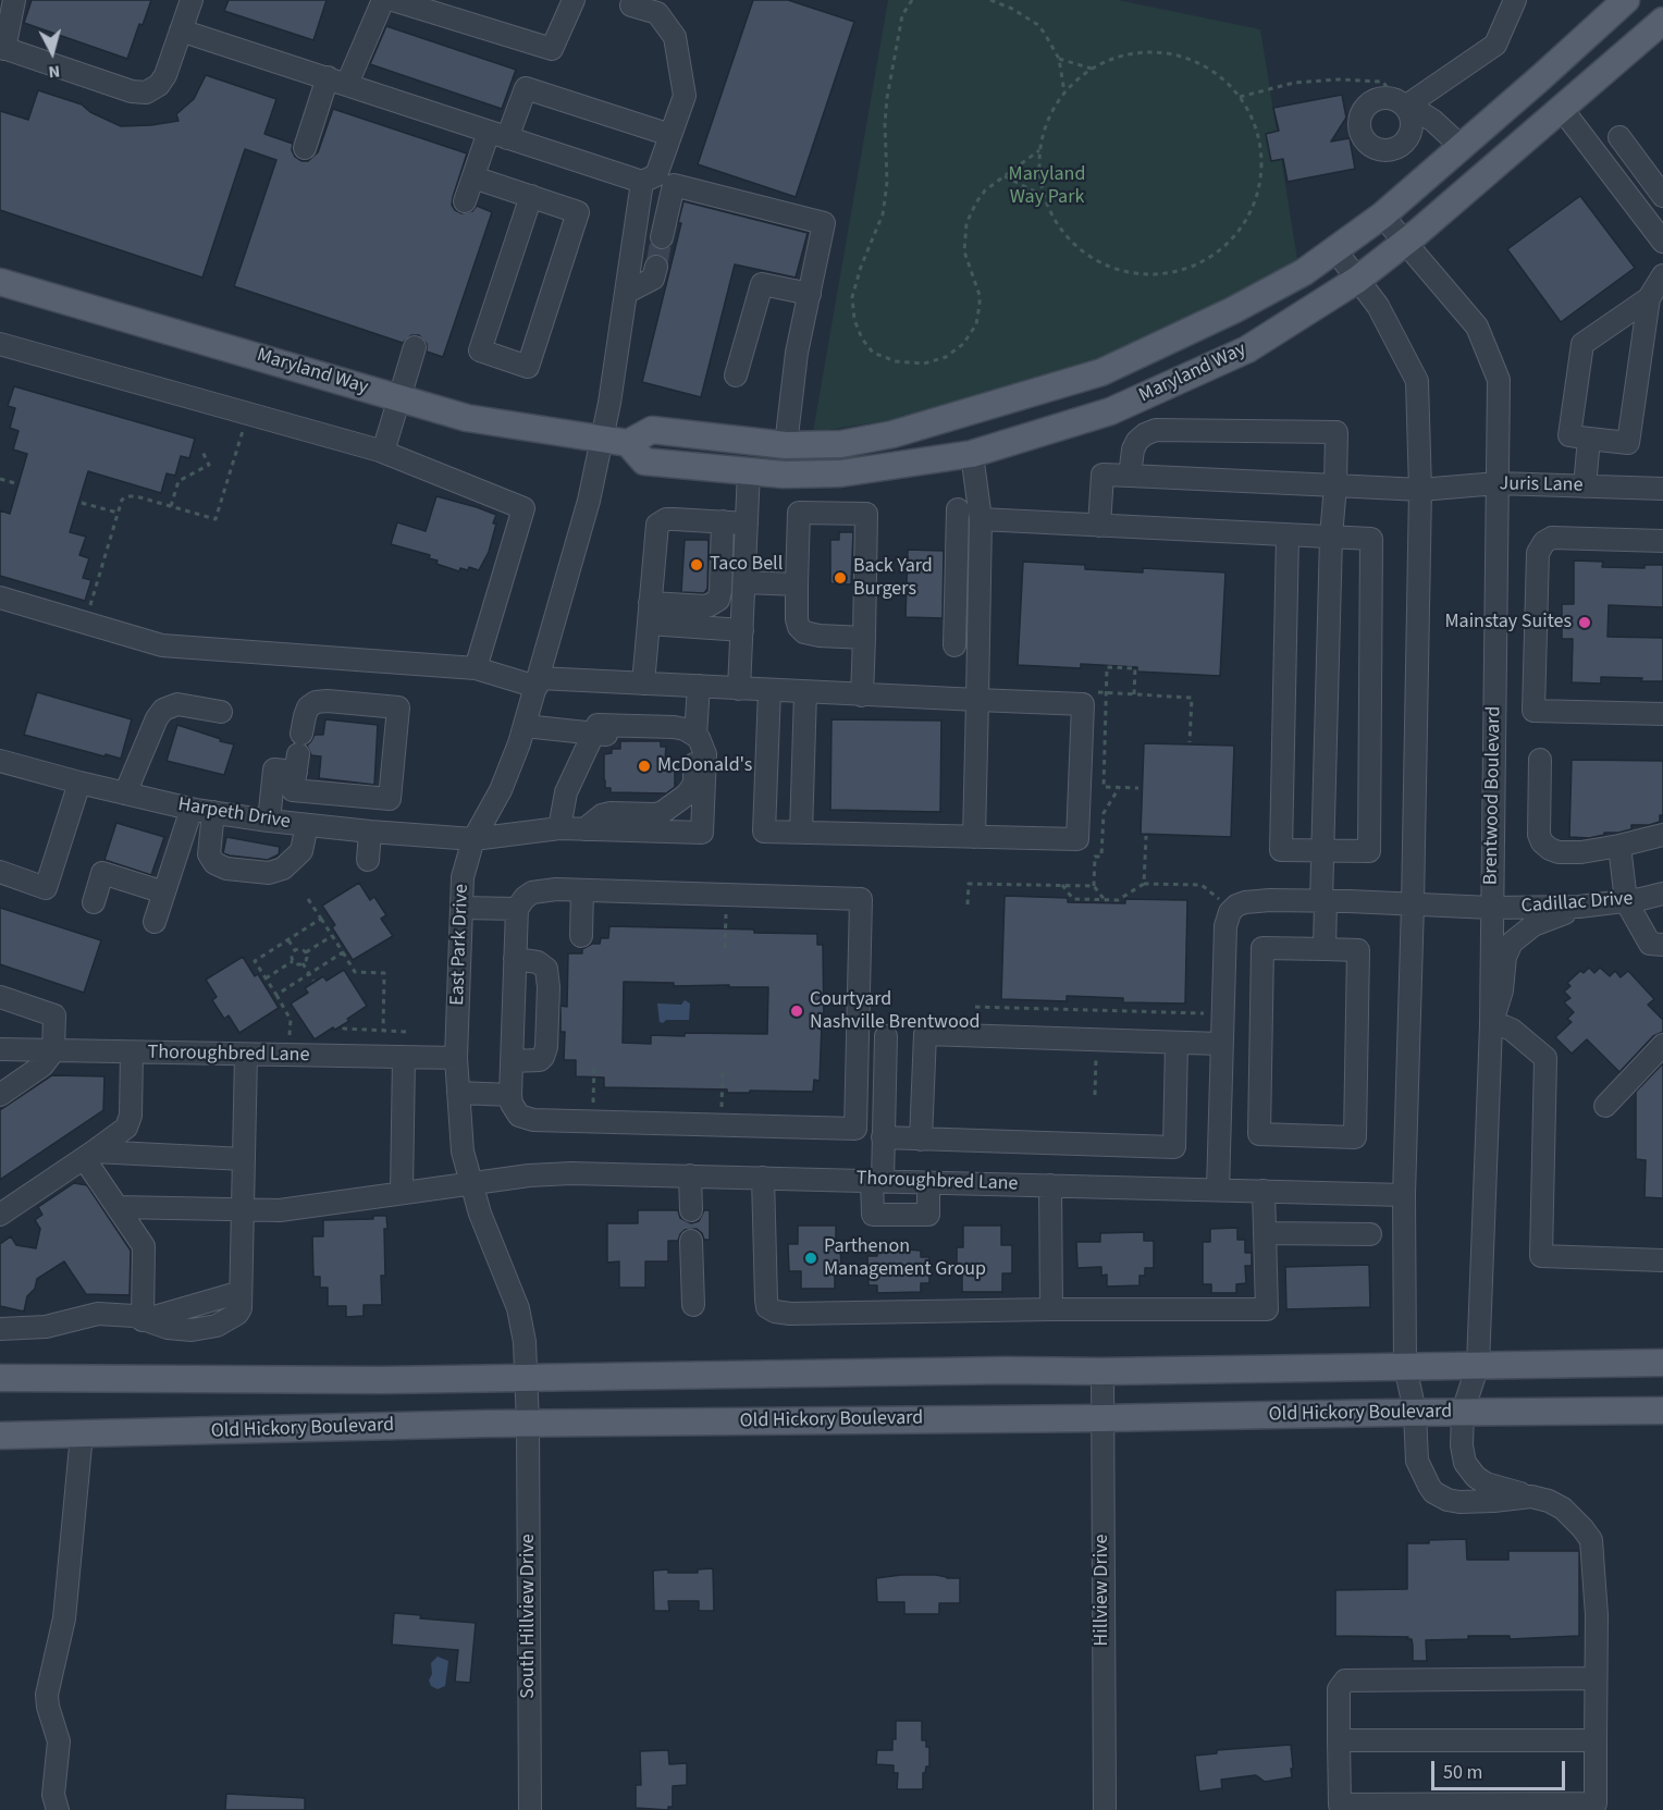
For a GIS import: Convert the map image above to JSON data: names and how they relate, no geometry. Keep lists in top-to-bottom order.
{
  "streets": {
    "main road": ["Maryland Way", "Old Hickory Boulevard"],
    "street": [
      "Juris Lane",
      "Brentwood Boulevard",
      "Harpeth Drive",
      "Cadillac Drive",
      "East Park Drive",
      "Thoroughbred Lane",
      "Hillview Drive",
      "South Hillview Drive"
    ]
  },
  "crossings": [
    ["Maryland Way", "Brentwood Boulevard"],
    ["Maryland Way", "East Park Drive"],
    ["Juris Lane", "Brentwood Boulevard"],
    ["Brentwood Boulevard", "Cadillac Drive"],
    ["Brentwood Boulevard", "Old Hickory Boulevard"],
    ["Harpeth Drive", "East Park Drive"],
    ["East Park Drive", "Thoroughbred Lane"],
    ["East Park Drive", "Old Hickory Boulevard"],
    ["East Park Drive", "South Hillview Drive"],
    ["Old Hickory Boulevard", "Hillview Drive"],
    ["Old Hickory Boulevard", "South Hillview Drive"]
  ],
  "parks": ["Maryland Way Park"],
  "places": [
    "Taco Bell",
    "Back Yard Burgers",
    "Mainstay Suites",
    "McDonald's",
    "Courtyard Nashville Brentwood",
    "Parthenon Management Group"
  ],
  "scale_bar": "50 m",
  "north": "bottom"
}
